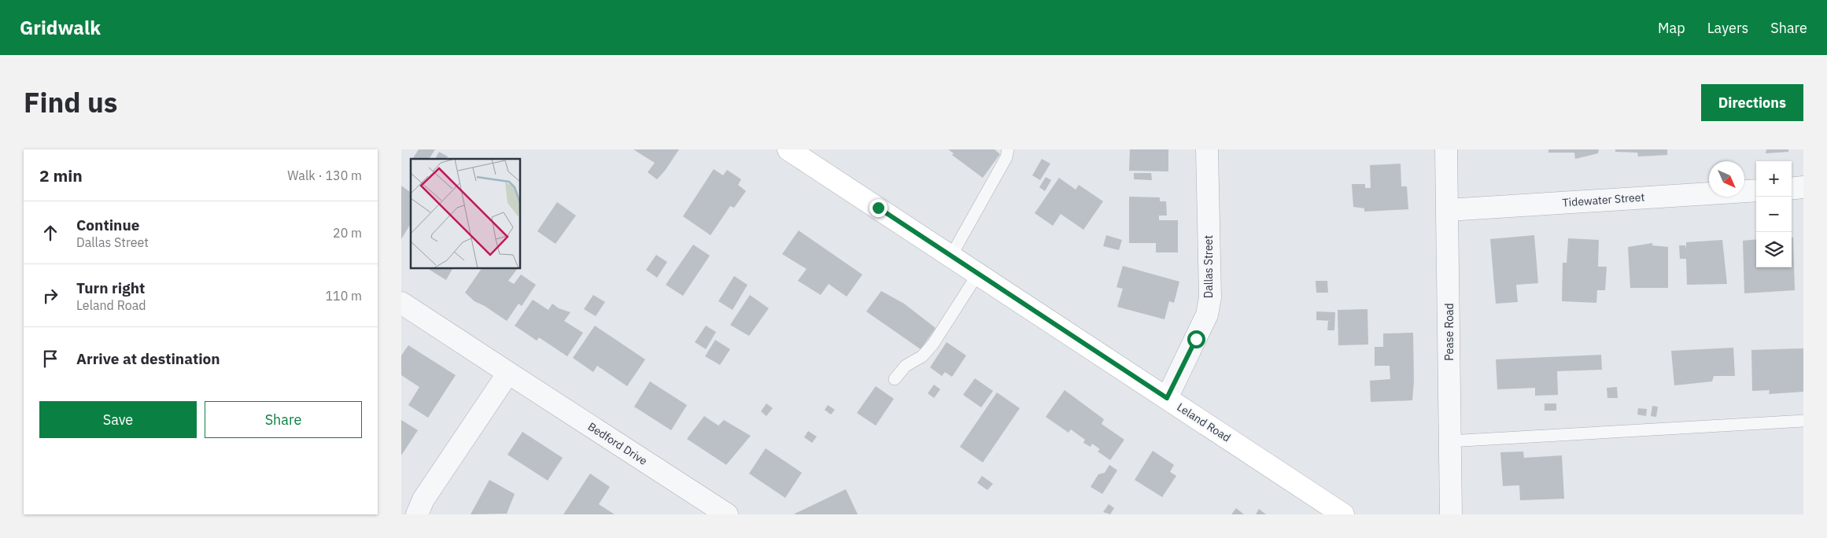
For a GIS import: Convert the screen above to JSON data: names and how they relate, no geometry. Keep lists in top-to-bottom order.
{
  "streets": {
    "main road": ["Leland Road"],
    "street": [
      "Tidewater Street",
      "Dallas Street",
      "Pease Road",
      "Bedford Drive"
    ]
  },
  "crossings": [
    ["Tidewater Street", "Pease Road"],
    ["Dallas Street", "Leland Road"]
  ],
  "north": "bottom right",
  "page": {
    "header": "Gridwalk",
    "nav": ["Map", "Layers", "Share"],
    "title": "Find us",
    "buttons": [
      "Directions",
      ["Save", "Share"]
    ],
    "heading": ["2 min", "Walk · 130 m"],
    "map_buttons": ["+", "−"],
    "list": [
      ["Continue", "Dallas Street", "20 m"],
      ["Turn right", "Leland Road", "110 m"],
      "Arrive at destination"
    ]
  }
}
